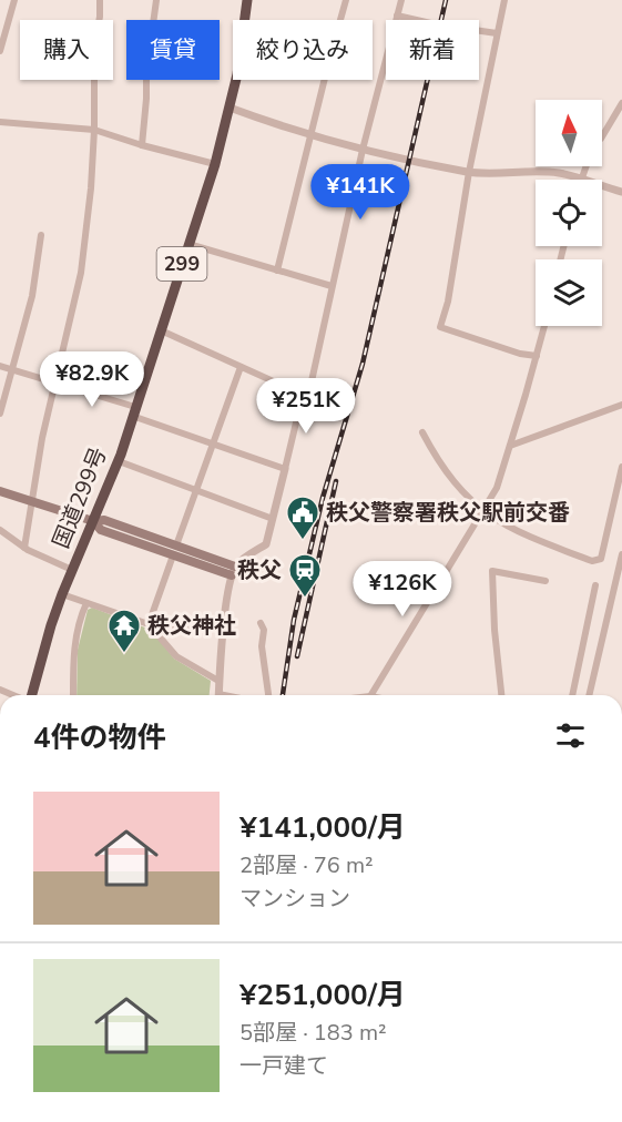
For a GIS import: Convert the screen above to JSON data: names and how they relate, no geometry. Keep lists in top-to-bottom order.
{
  "streets": {
    "highway": ["299", "国道299号"]
  },
  "places": {
    "public building": ["秩父警察署秩父駅前交番"],
    "station": ["秩父"],
    "temple": ["秩父神社"]
  },
  "north": "top",
  "page": {
    "chip": [
      "購入",
      "賃貸",
      "絞り込み",
      "新着"
    ],
    "price": [
      "¥141K",
      "¥82.9K",
      "¥251K",
      "¥126K"
    ],
    "heading": "4件の物件",
    "list": [
      {
        "name": "¥141,000/月",
        "note": "2部屋 · 76 m² · マンション"
      },
      {
        "name": "¥251,000/月",
        "note": "5部屋 · 183 m² · 一戸建て"
      }
    ]
  }
}
